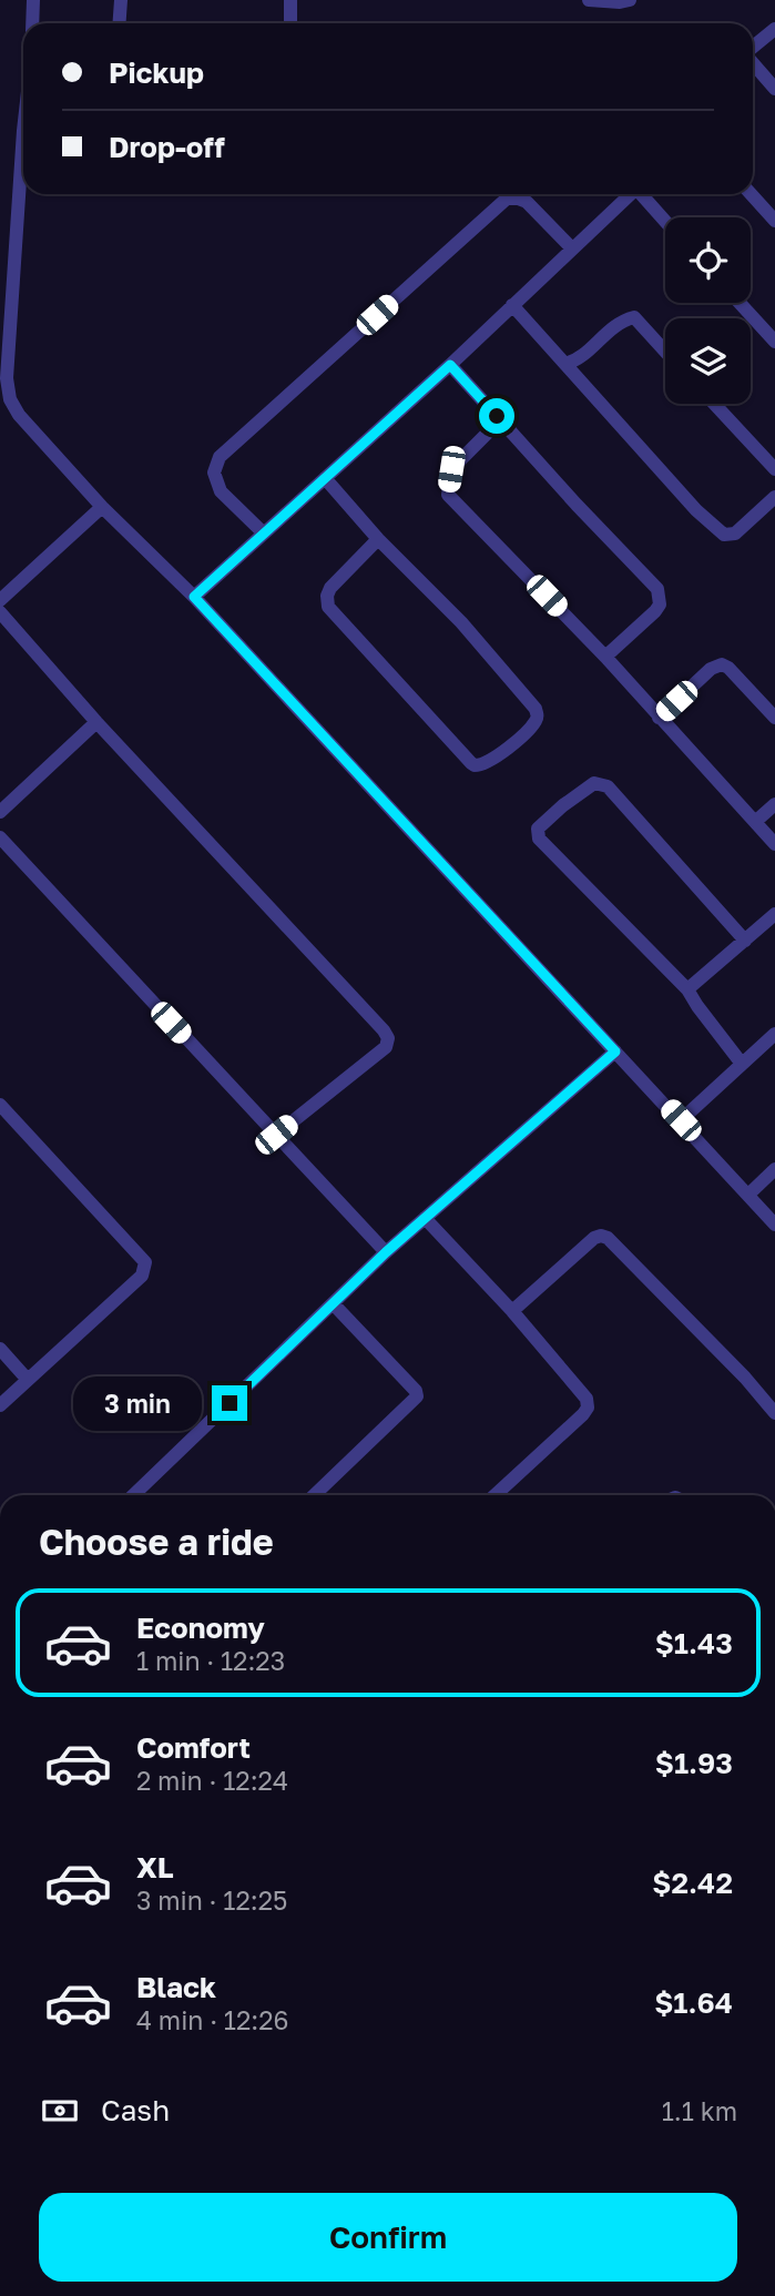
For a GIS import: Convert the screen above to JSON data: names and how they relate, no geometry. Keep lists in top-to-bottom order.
{
  "page": {
    "banner": ["Pickup", "Drop-off"],
    "bubble": "3 min",
    "heading": "Choose a ride",
    "list": [
      {
        "name": "Economy",
        "note": "1 min · 12:23",
        "value": "$1.43"
      },
      {
        "name": "Comfort",
        "note": "2 min · 12:24",
        "value": "$1.93"
      },
      {
        "name": "XL",
        "note": "3 min · 12:25",
        "value": "$2.42"
      },
      {
        "name": "Black",
        "note": "4 min · 12:26",
        "value": "$1.64"
      }
    ],
    "pay": ["Cash", "1.1 km"],
    "buttons": "Confirm"
  }
}
